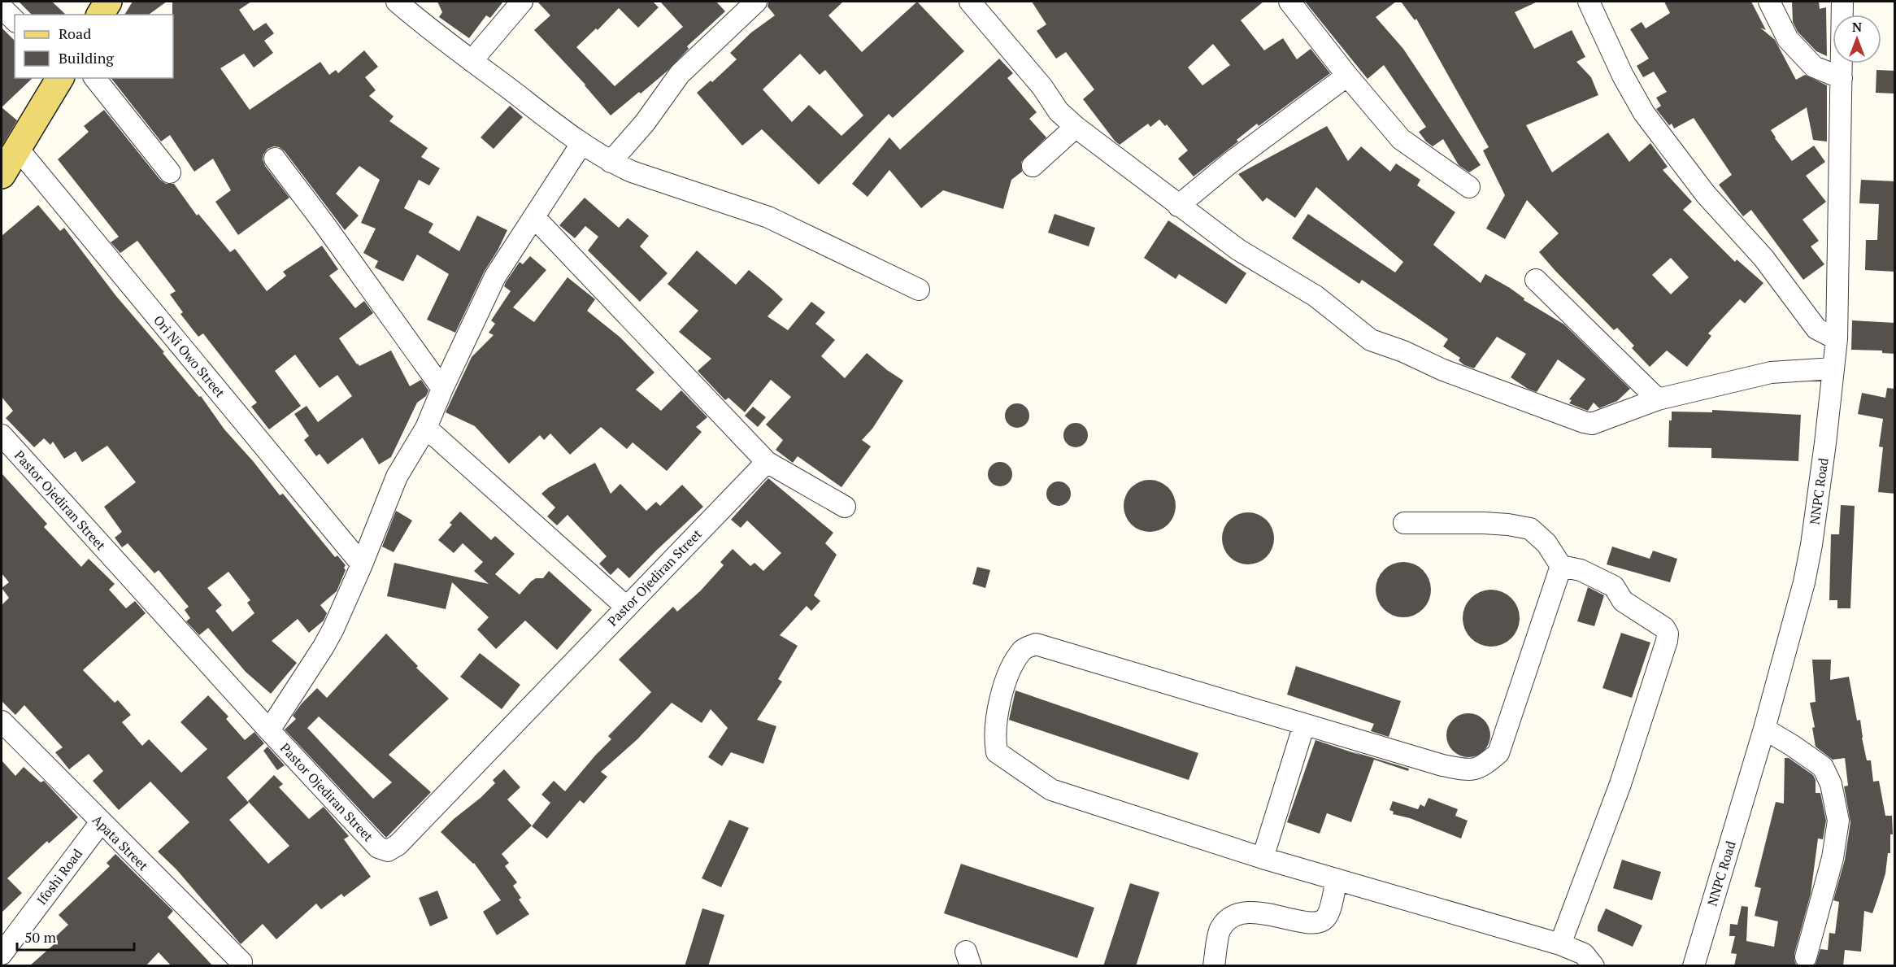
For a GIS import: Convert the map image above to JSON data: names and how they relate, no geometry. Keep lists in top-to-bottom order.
{
  "streets": {
    "street": [
      "Ori Ni Owo Street",
      "NNPC Road",
      "Pastor Ojediran Street",
      "Apata Street",
      "Ifoshi Road"
    ]
  },
  "crossings": [
    ["Apata Street", "Ifoshi Road"]
  ],
  "legend": ["Road", "Building"],
  "scale_bar": "50 m",
  "north": "top"
}
